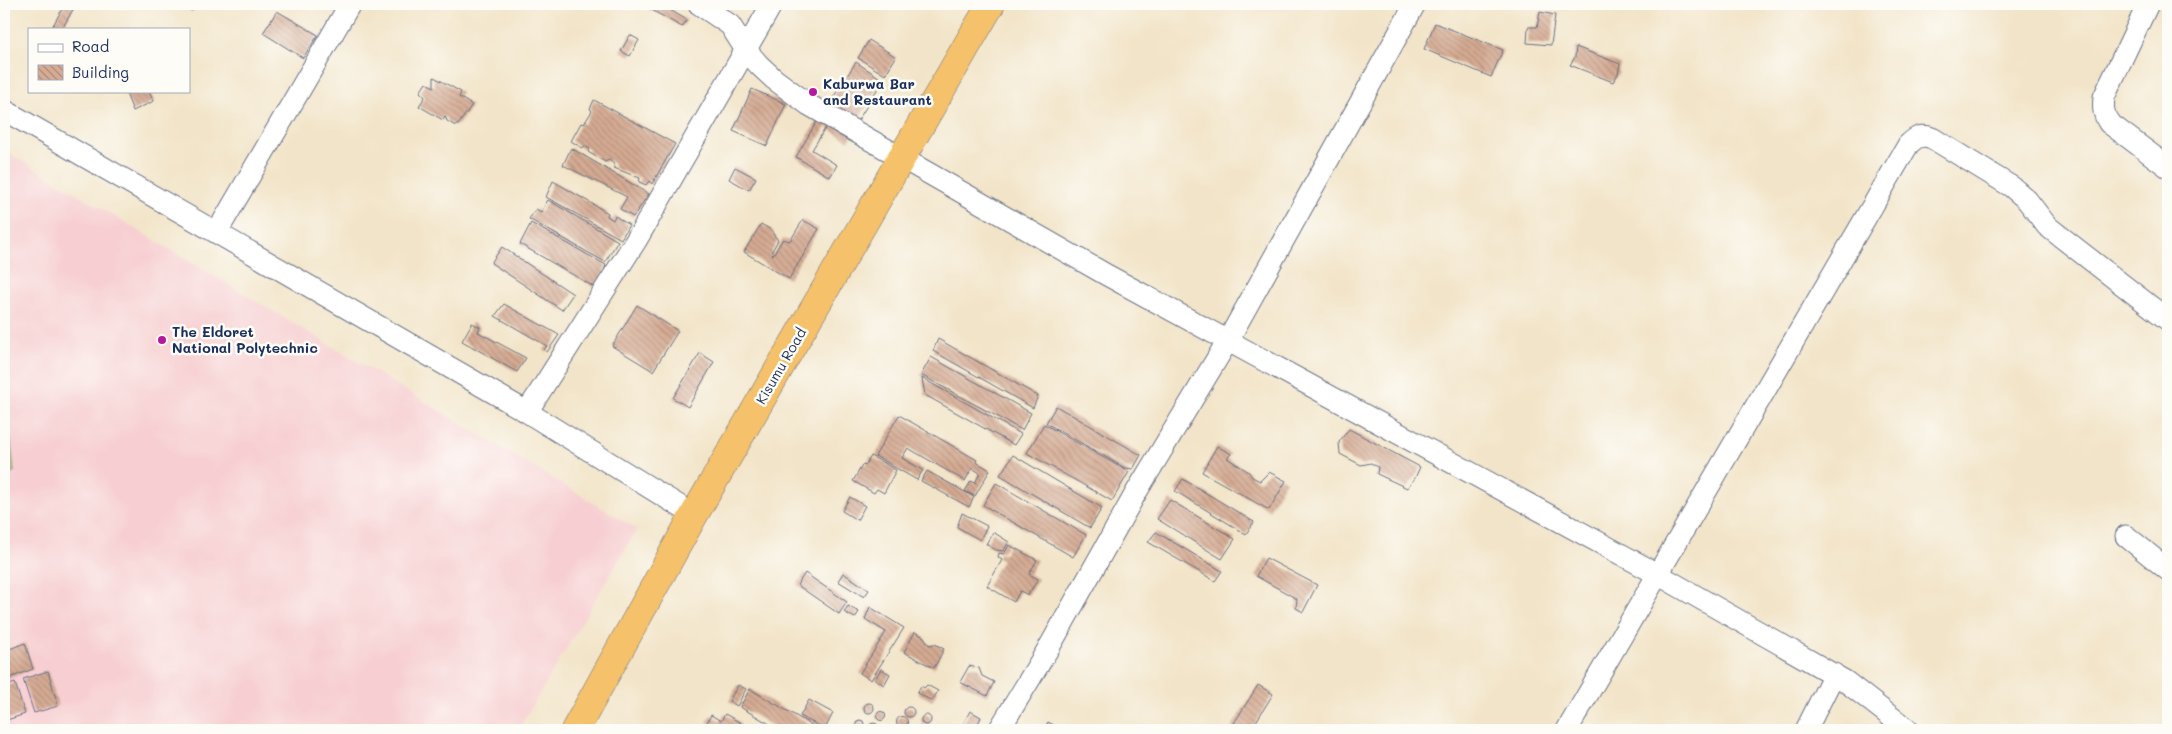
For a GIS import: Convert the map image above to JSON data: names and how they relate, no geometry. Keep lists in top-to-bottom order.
{
  "streets": {
    "highway": ["Kisumu Road"]
  },
  "places": ["Kaburwa Bar and Restaurant", "The Eldoret National Polytechnic"],
  "legend": ["Road", "Building"]
}
